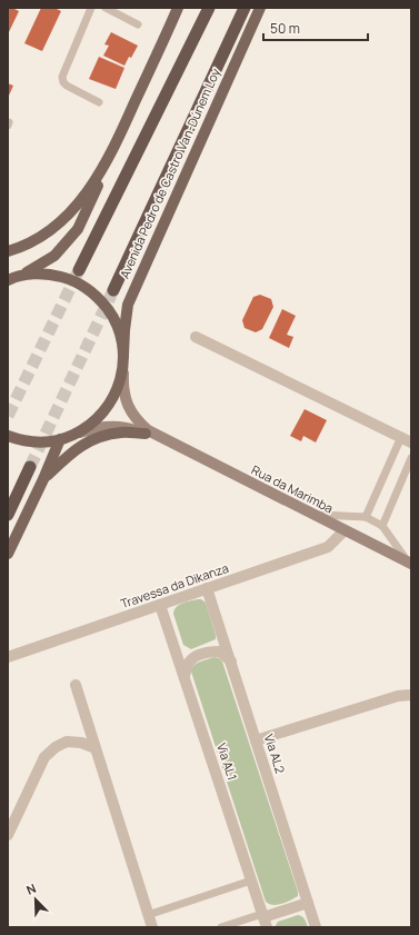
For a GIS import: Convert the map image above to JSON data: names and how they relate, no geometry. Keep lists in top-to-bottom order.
{
  "streets": {
    "highway": ["Avenida Pedro de Castro Van-Dúnem Loy"],
    "main road": ["Rua da Marimba"],
    "street": ["Travessa da Dikanza", "Via AL2", "Via AL1"]
  },
  "crossings": [
    ["Rua da Marimba", "Travessa da Dikanza"],
    ["Travessa da Dikanza", "Via AL2"],
    ["Travessa da Dikanza", "Via AL1"]
  ],
  "scale_bar": "50 m",
  "north": "top left"
}
